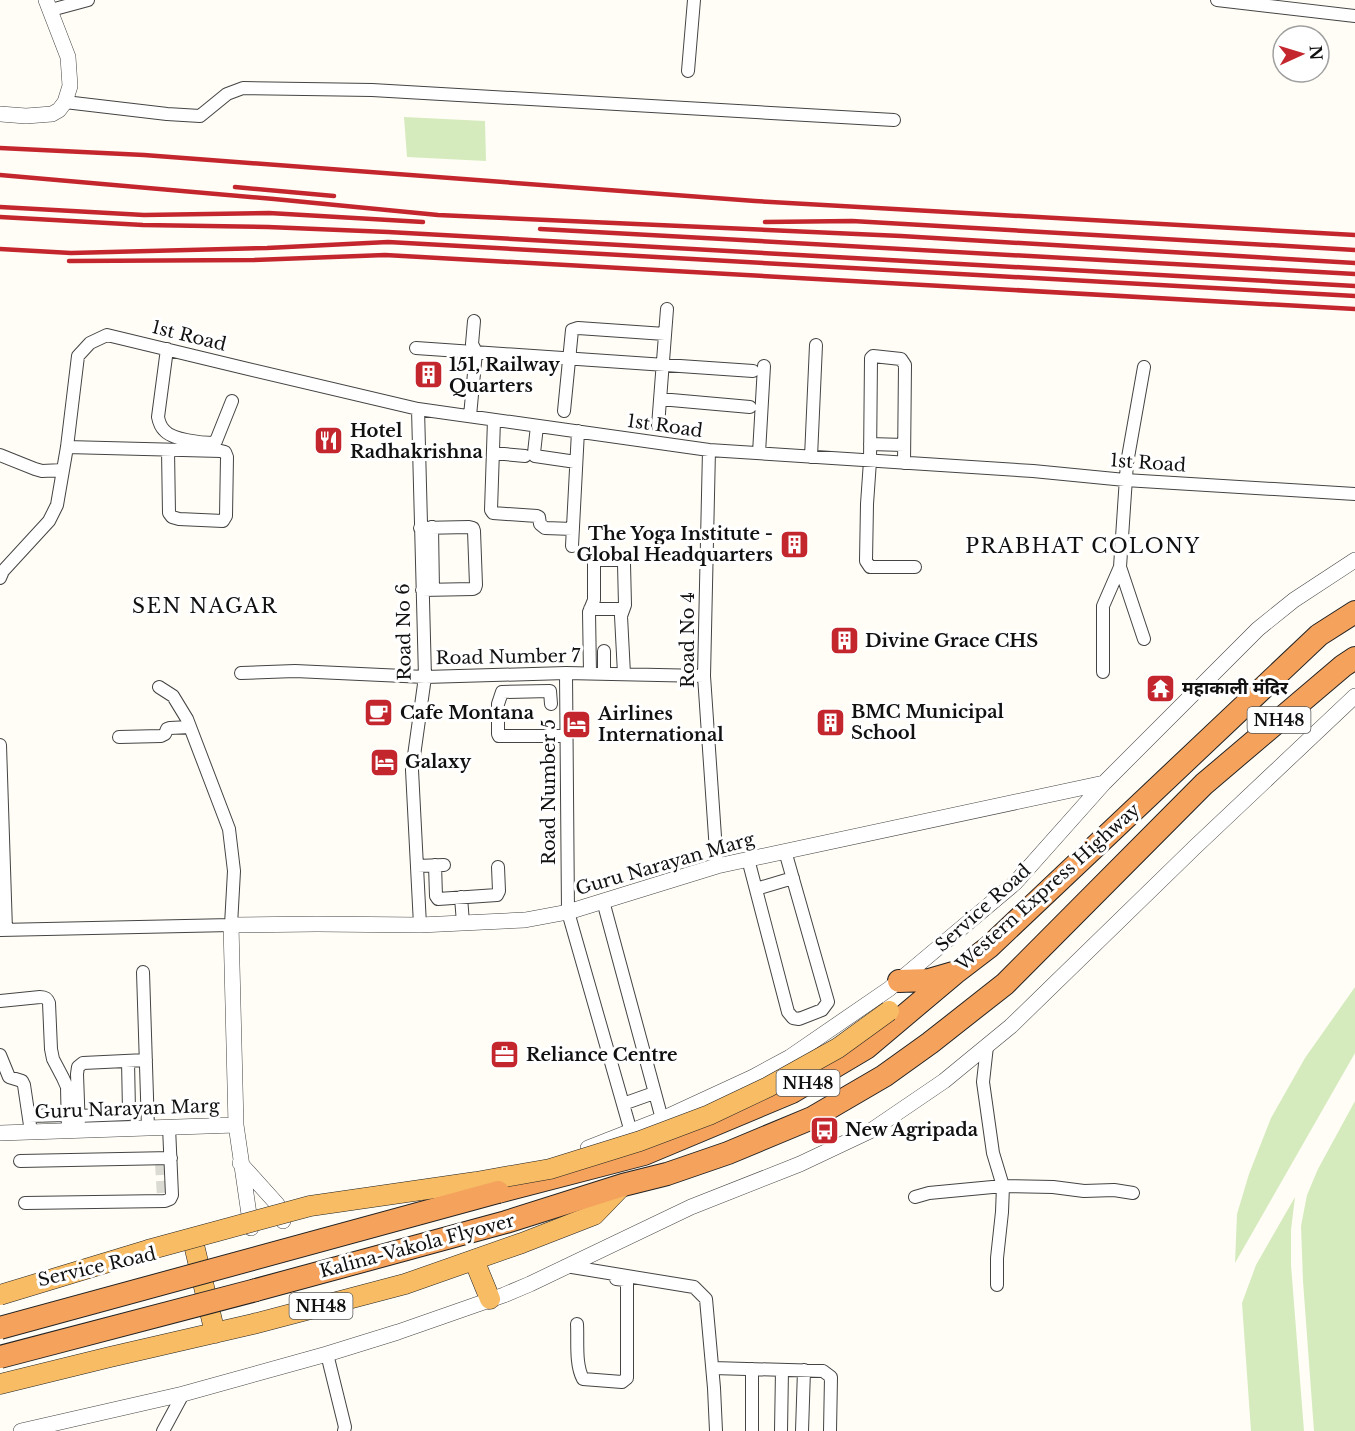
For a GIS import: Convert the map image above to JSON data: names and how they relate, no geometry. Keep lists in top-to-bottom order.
{
  "streets": {
    "highway": [
      "NH48",
      "Western Express Highway",
      "Service Road",
      "Kalina-Vakola Flyover"
    ],
    "street": [
      "1st Road",
      "Road No 6",
      "Road No 4",
      "Road Number 7",
      "Road Number 5",
      "Guru Narayan Marg"
    ]
  },
  "crossings": [
    ["1st Road", "Road No 6"],
    ["1st Road", "Road No 4"],
    ["Road No 6", "Road Number 7"],
    ["Road No 6", "Guru Narayan Marg"],
    ["Road No 4", "Road Number 7"],
    ["Road No 4", "Guru Narayan Marg"],
    ["Road Number 7", "Road Number 5"],
    ["NH48", "Western Express Highway"],
    ["NH48", "Service Road"],
    ["NH48", "Kalina-Vakola Flyover"],
    ["Road Number 5", "Guru Narayan Marg"],
    ["Road Number 5", "Service Road"],
    ["Guru Narayan Marg", "Service Road"],
    ["Western Express Highway", "Kalina-Vakola Flyover"]
  ],
  "districts": ["PRABHAT COLONY", "SEN NAGAR"],
  "places": {
    "building": [
      "151, Railway Quarters",
      "The Yoga Institute - Global Headquarters",
      "Divine Grace CHS",
      "BMC Municipal School"
    ],
    "restaurant": ["Hotel Radhakrishna"],
    "temple": ["महाकाली मंदिर"],
    "cafe": ["Cafe Montana"],
    "hotel": ["Airlines International", "Galaxy"],
    "office": ["Reliance Centre"],
    "bus stop": ["New Agripada"]
  },
  "north": "right"
}
